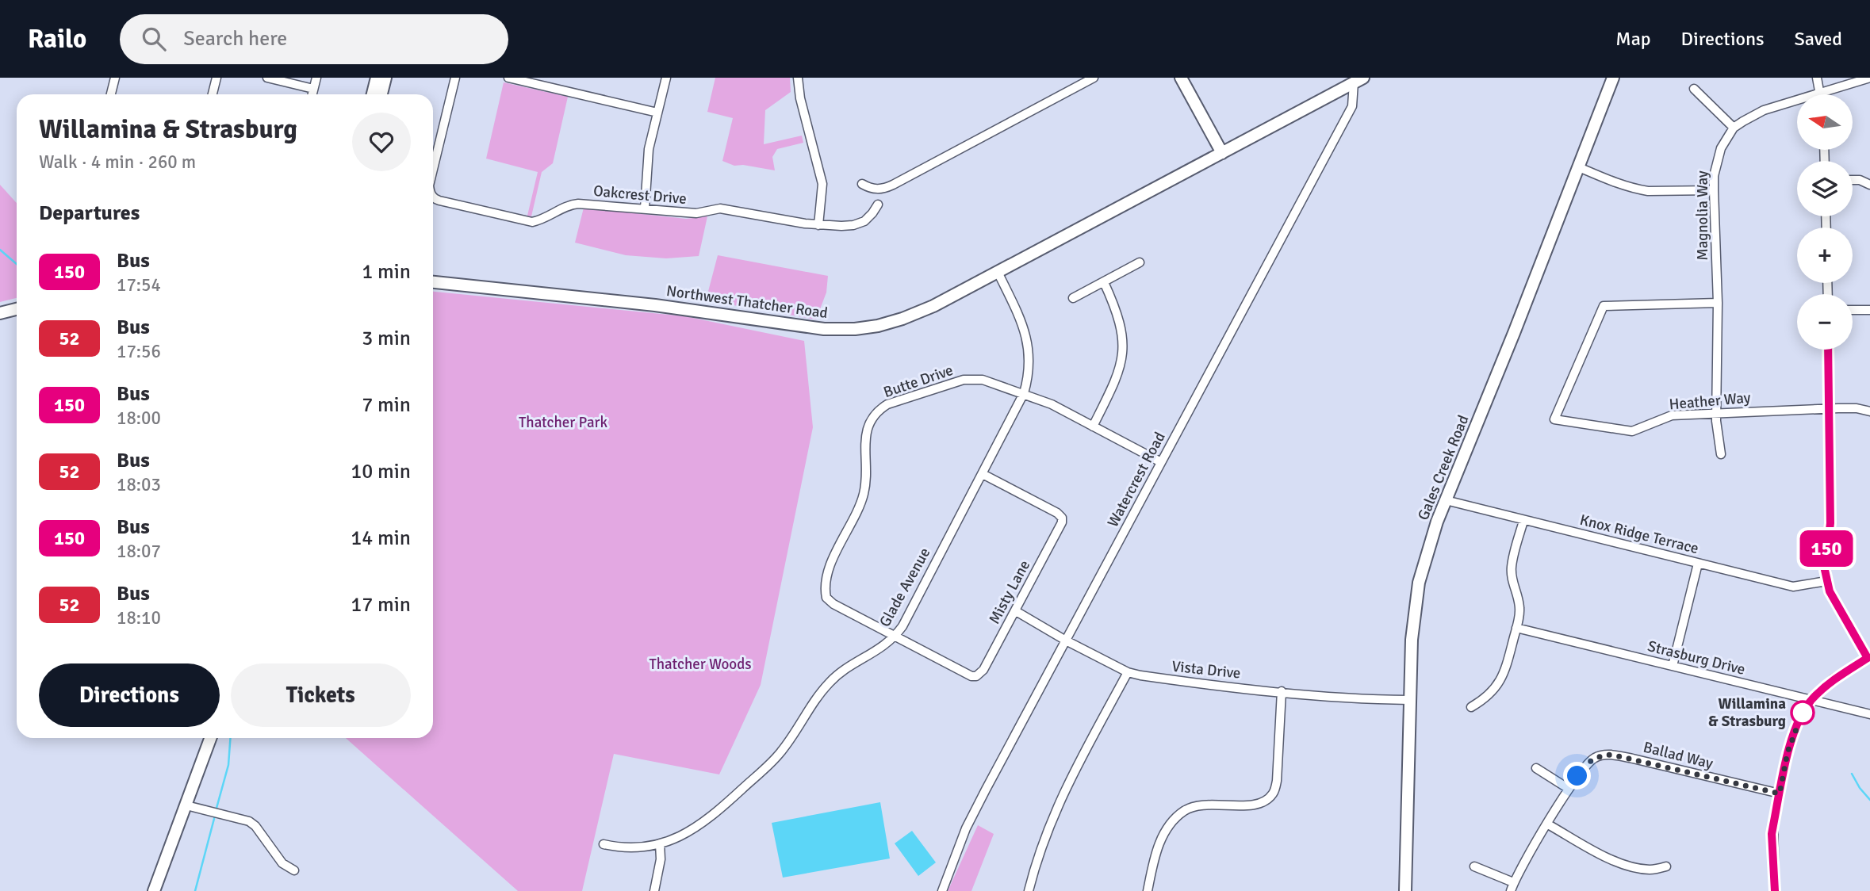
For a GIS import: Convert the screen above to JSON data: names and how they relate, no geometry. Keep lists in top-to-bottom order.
{
  "streets": {
    "street": [
      "Oakcrest Drive",
      "Magnolia Way",
      "Northwest Thatcher Road",
      "Butte Drive",
      "Heather Way",
      "Gales Creek Road",
      "Watercrest Road",
      "Knox Ridge Terrace",
      "Glade Avenue",
      "Misty Lane",
      "Strasburg Drive",
      "Vista Drive",
      "Ballad Way"
    ]
  },
  "crossings": [
    ["Magnolia Way", "Heather Way"],
    ["Northwest Thatcher Road", "Watercrest Road"],
    ["Northwest Thatcher Road", "Glade Avenue"],
    ["Butte Drive", "Watercrest Road"],
    ["Butte Drive", "Glade Avenue"],
    ["Butte Drive", "Misty Lane"],
    ["Gales Creek Road", "Knox Ridge Terrace"],
    ["Gales Creek Road", "Vista Drive"],
    ["Watercrest Road", "Vista Drive"],
    ["Glade Avenue", "Misty Lane"],
    ["Misty Lane", "Vista Drive"]
  ],
  "parks": ["Thatcher Park", "Thatcher Woods"],
  "places": ["Willamina & Strasburg"],
  "lines": ["bus line 150"],
  "north": "left",
  "page": {
    "header": "Railo",
    "search": "Search here",
    "nav": ["Map", "Directions", "Saved"],
    "on_map": "150",
    "map_buttons": ["+", "−"],
    "heading": [
      ["Willamina & Strasburg", "Walk · 4 min · 260 m"],
      "Departures"
    ],
    "list": [
      {
        "mark": "150",
        "name": "Bus",
        "note": "17:54",
        "value": "1 min"
      },
      {
        "mark": "52",
        "name": "Bus",
        "note": "17:56",
        "value": "3 min"
      },
      {
        "mark": "150",
        "name": "Bus",
        "note": "18:00",
        "value": "7 min"
      },
      {
        "mark": "52",
        "name": "Bus",
        "note": "18:03",
        "value": "10 min"
      },
      {
        "mark": "150",
        "name": "Bus",
        "note": "18:07",
        "value": "14 min"
      },
      {
        "mark": "52",
        "name": "Bus",
        "note": "18:10",
        "value": "17 min"
      }
    ],
    "buttons": ["Directions", "Tickets"]
  }
}
